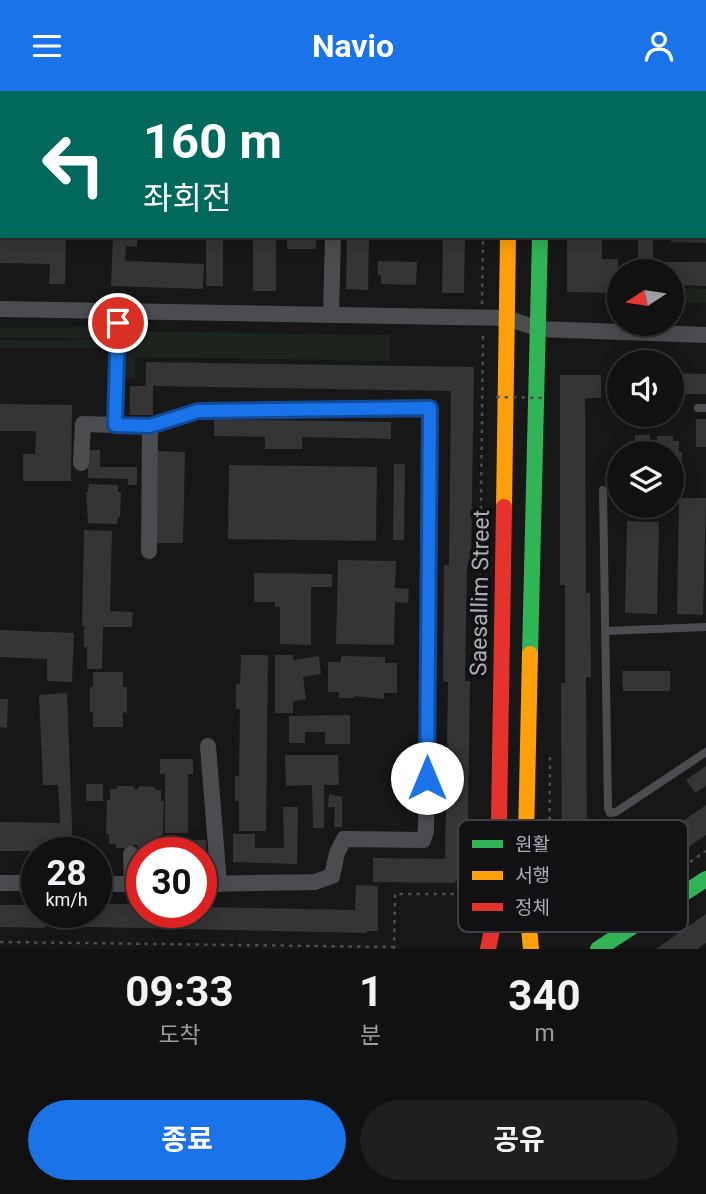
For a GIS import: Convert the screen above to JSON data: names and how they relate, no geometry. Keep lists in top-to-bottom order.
{
  "streets": {
    "main road": ["Saesallim Street"]
  },
  "legend": ["원활", "서행", "정체"],
  "north": "left",
  "page": {
    "header": "Navio",
    "turn": ["160 m", "좌회전"],
    "speed": "28 km/h",
    "limit": "30",
    "eta": [
      "09:33",
      "도착",
      "1",
      "분",
      "340",
      "m"
    ],
    "buttons": ["종료", "공유"]
  }
}
